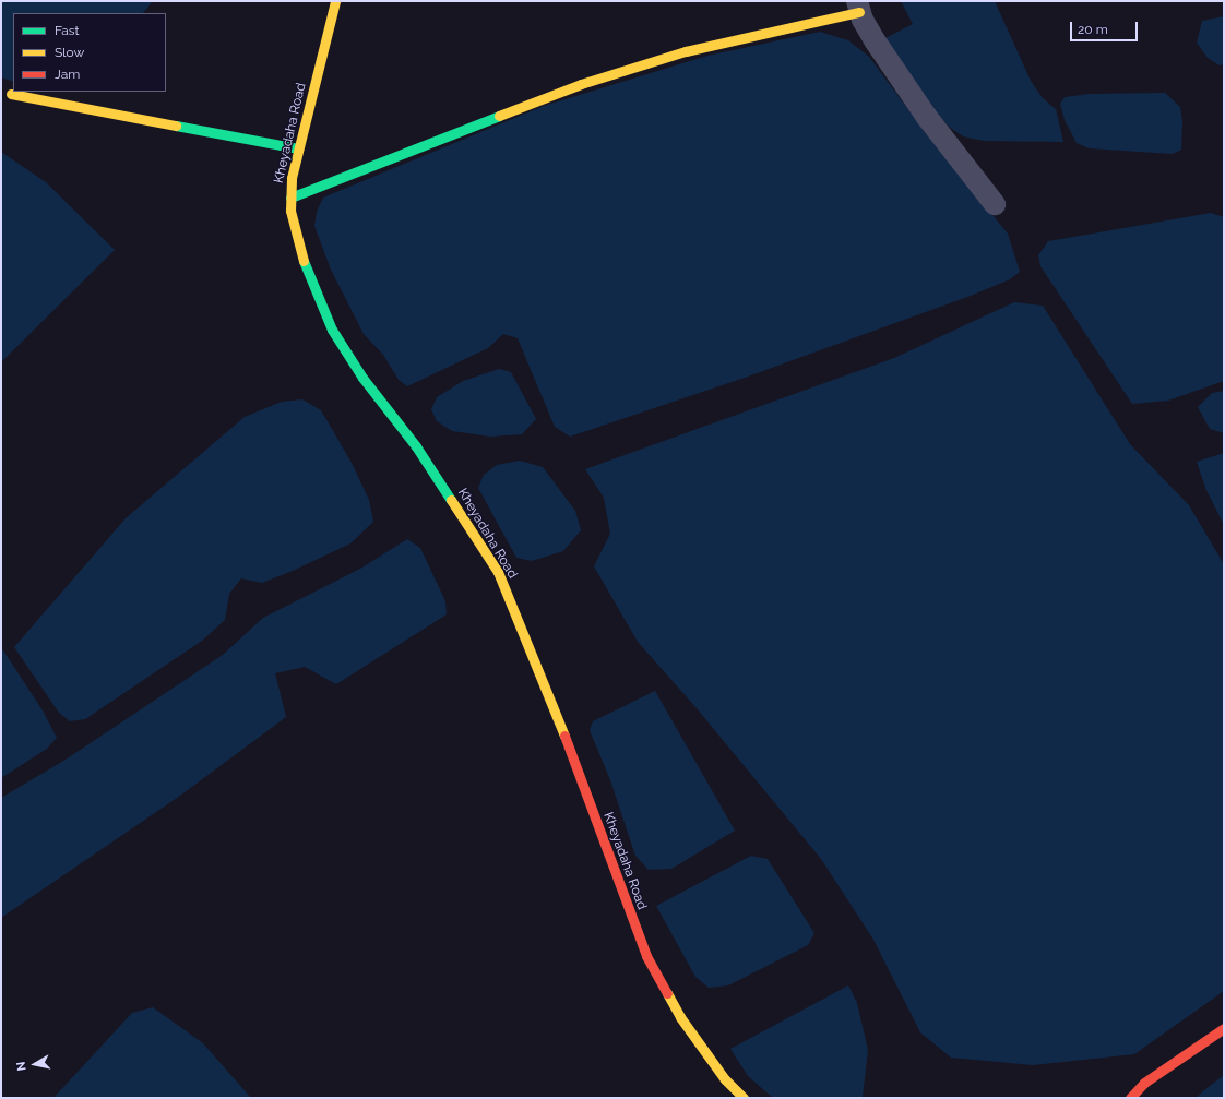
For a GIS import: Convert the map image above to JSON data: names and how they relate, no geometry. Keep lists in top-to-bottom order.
{
  "streets": {
    "main road": ["Kheyadaha Road"]
  },
  "legend": ["Fast", "Slow", "Jam"],
  "scale_bar": "20 m",
  "north": "left"
}
